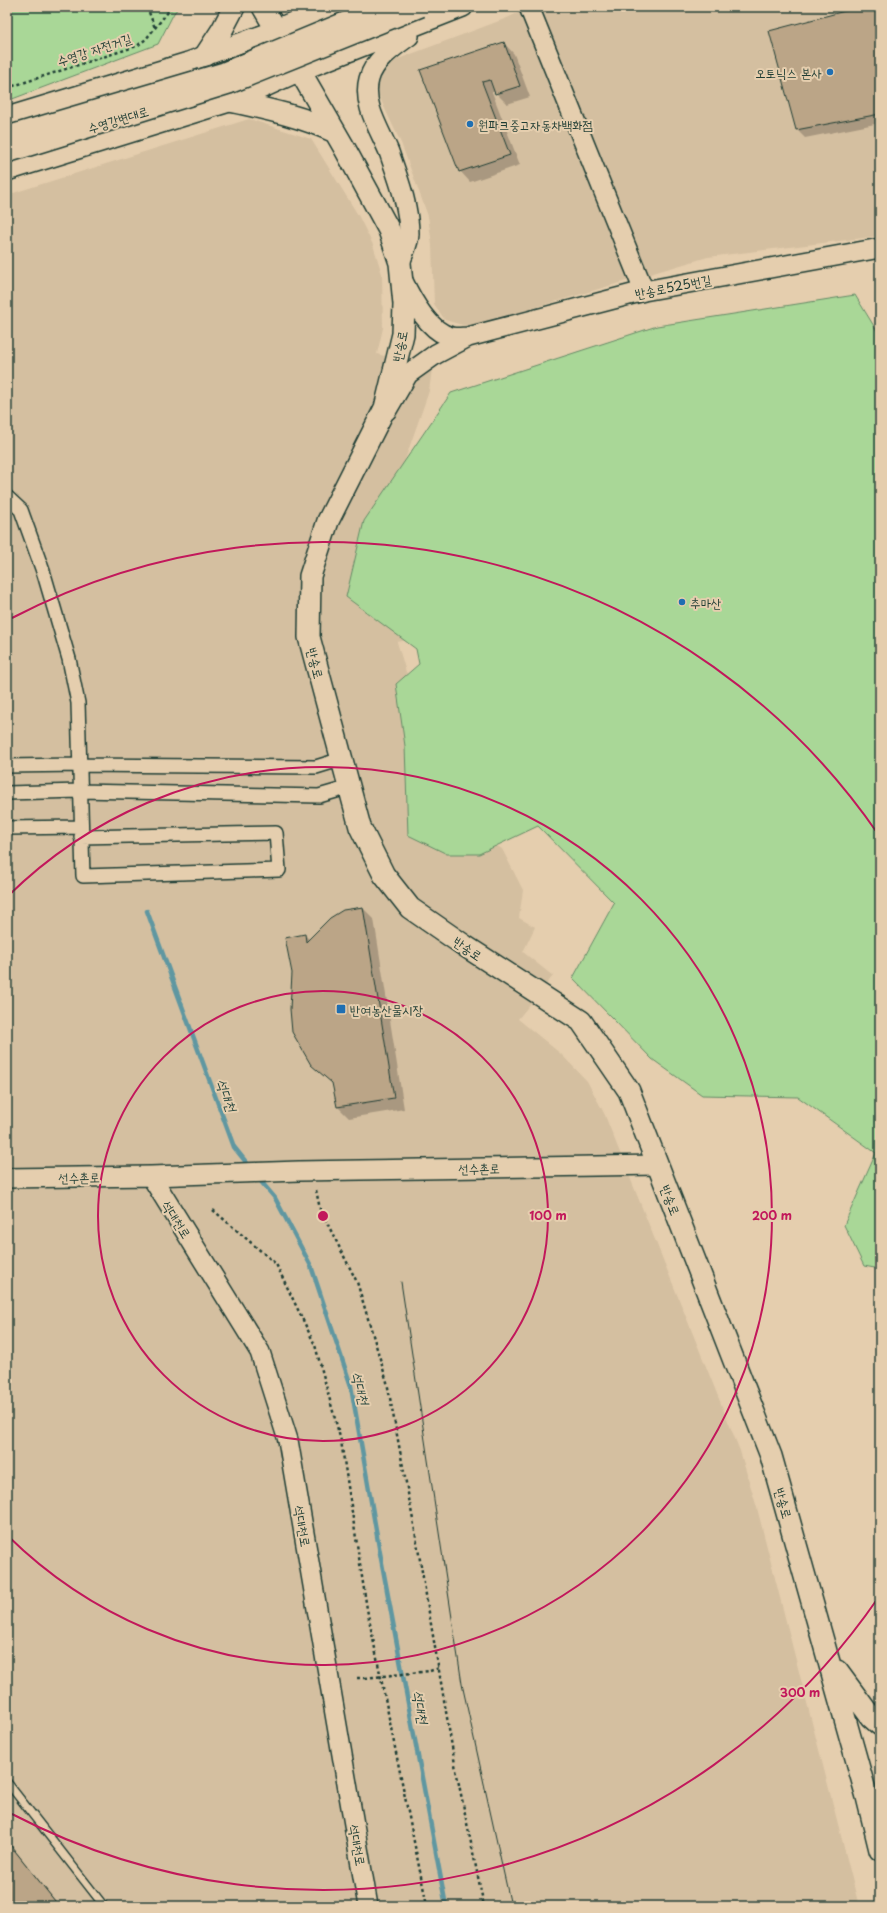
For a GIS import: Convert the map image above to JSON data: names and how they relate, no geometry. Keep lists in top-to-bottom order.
{
  "streets": {
    "main road": [
      "수영강변대로",
      "반송로525번길",
      "반송로",
      "선수촌로",
      "석대천로"
    ],
    "path": ["수영강 자전거길"]
  },
  "crossings": [
    ["반송로", "선수촌로"],
    ["선수촌로", "석대천로"]
  ],
  "water": ["석대천"],
  "places": {
    "other": ["오토닉스 본사", "원파크중고자동차백화점", "추마산"],
    "transit": ["반여농산물시장"]
  },
  "rings": ["100 m", "200 m", "300 m"]
}
